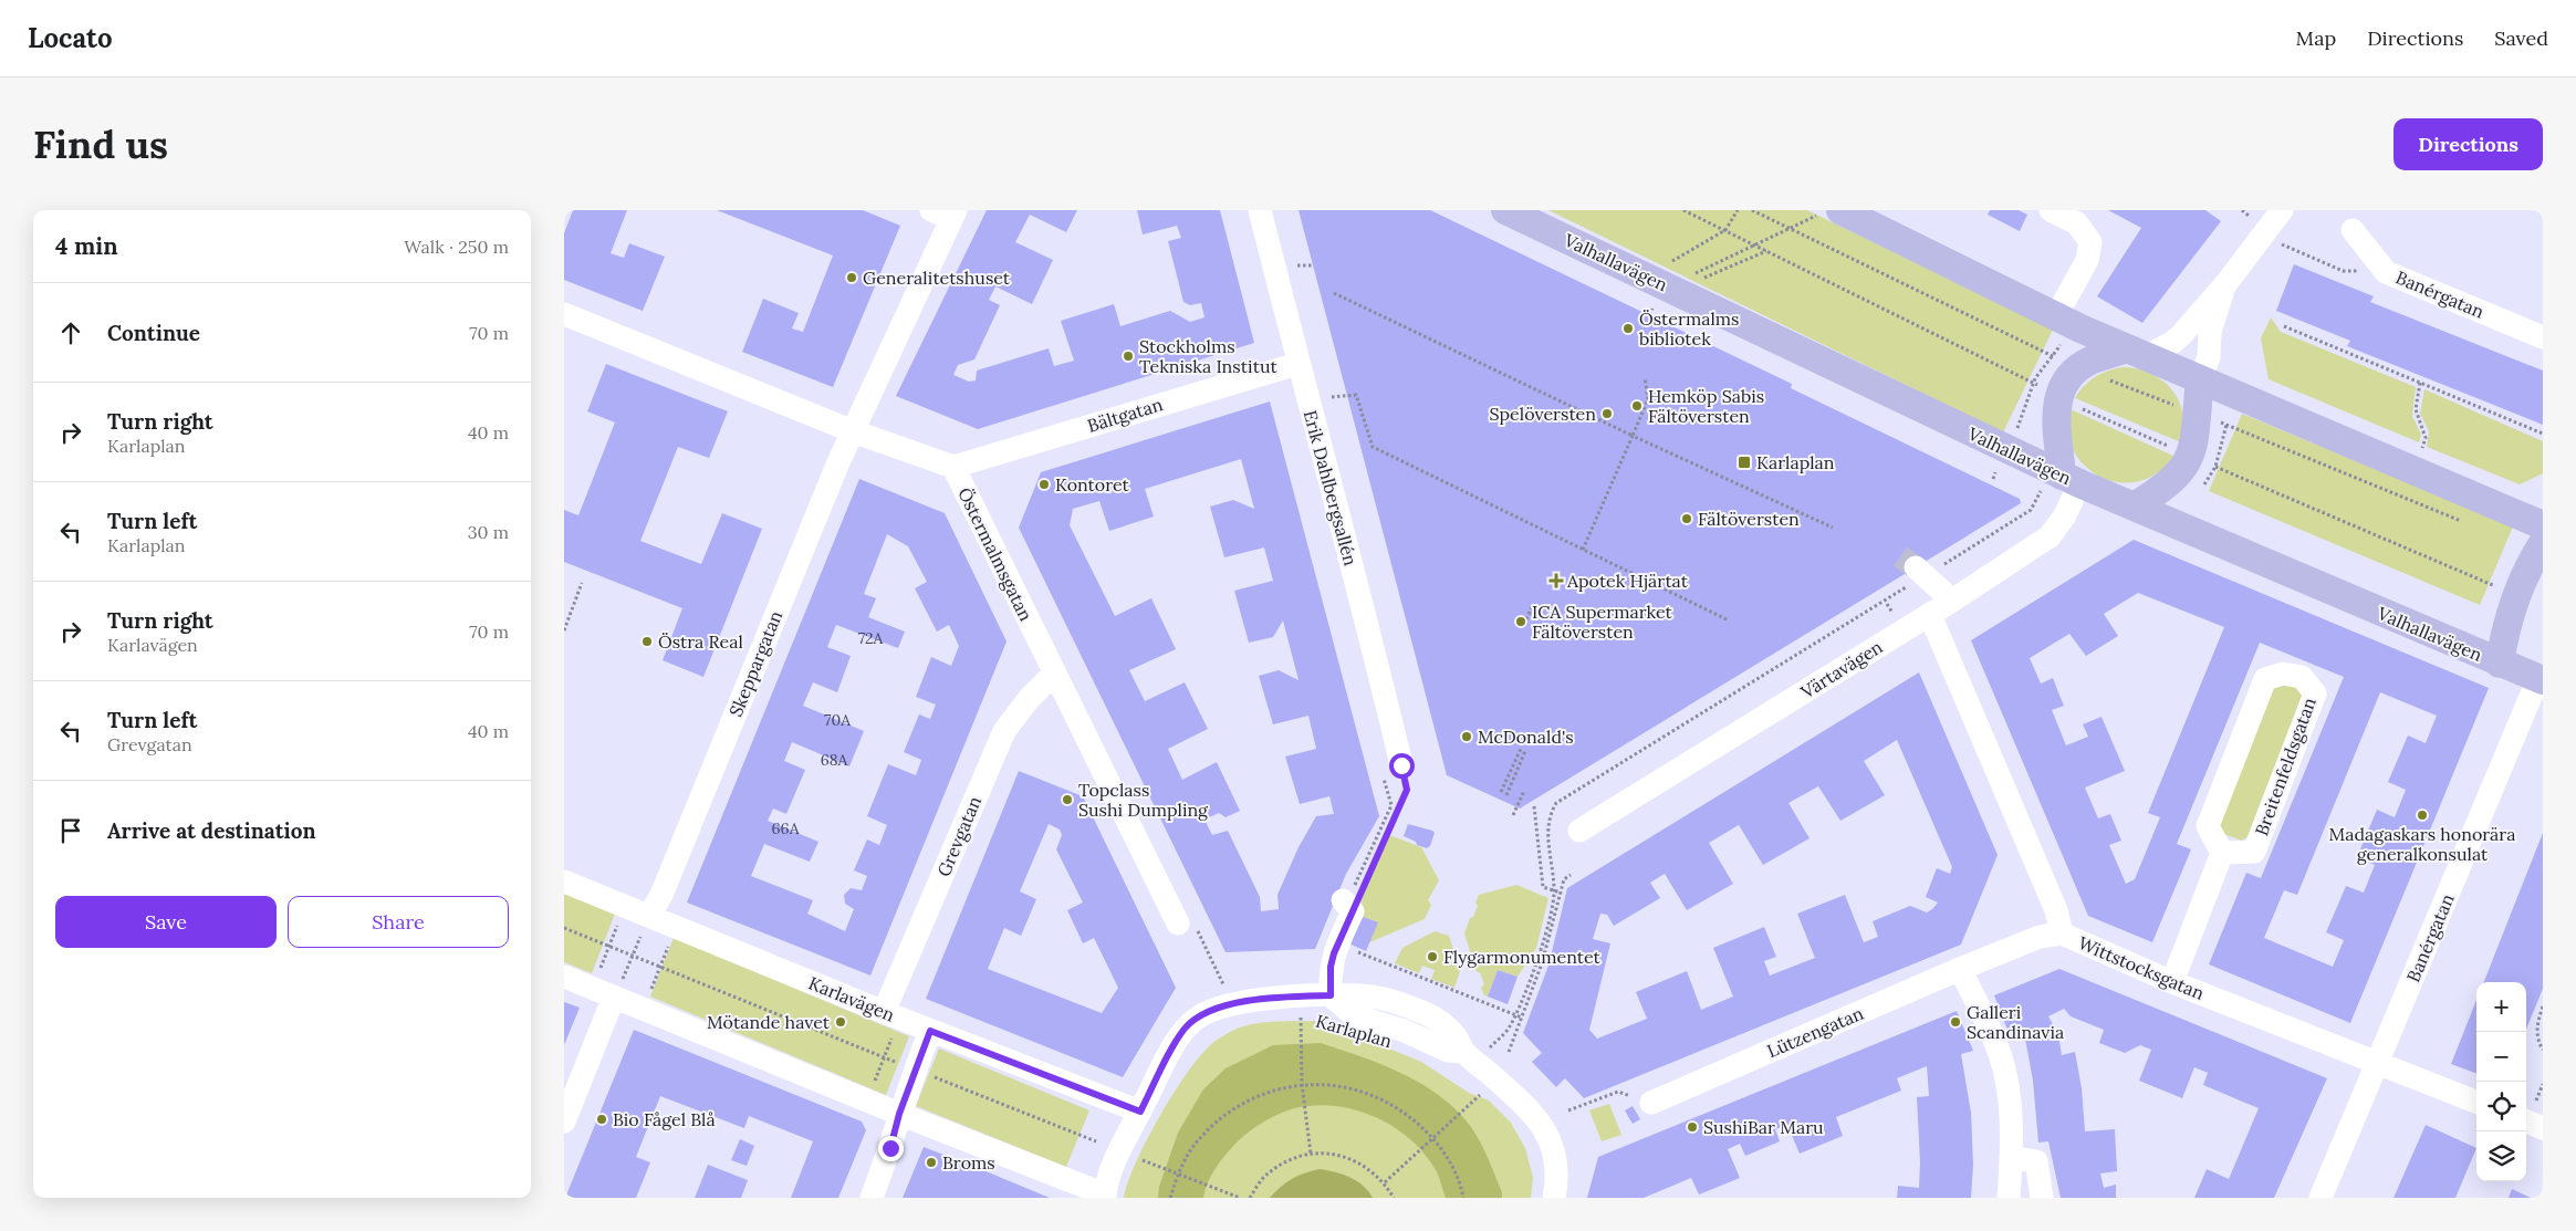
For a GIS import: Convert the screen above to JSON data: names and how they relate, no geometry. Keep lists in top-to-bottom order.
{
  "streets": {
    "main road": ["Valhallavägen"],
    "street": [
      "Banérgatan",
      "Bältgatan",
      "Erik Dahlbergsallén",
      "Östermalmsgatan",
      "Skeppargatan",
      "Värtavägen",
      "Breitenfeldsgatan",
      "Grevgatan",
      "Wittstocksgatan",
      "Karlavägen",
      "Karlaplan",
      "Lützengatan"
    ]
  },
  "crossings": [
    ["Valhallavägen", "Banérgatan"],
    ["Valhallavägen", "Värtavägen"],
    ["Banérgatan", "Wittstocksgatan"],
    ["Bältgatan", "Erik Dahlbergsallén"],
    ["Bältgatan", "Östermalmsgatan"],
    ["Östermalmsgatan", "Skeppargatan"],
    ["Östermalmsgatan", "Grevgatan"],
    ["Skeppargatan", "Karlavägen"],
    ["Värtavägen", "Wittstocksgatan"],
    ["Grevgatan", "Karlavägen"],
    ["Wittstocksgatan", "Lützengatan"],
    ["Karlavägen", "Karlaplan"]
  ],
  "places": {
    "other": [
      "Generalitetshuset",
      "Östermalms bibliotek",
      "Stockholms Tekniska Institut",
      "Hemköp Sabis Fältöversten",
      "Spelöversten",
      "Kontoret",
      "Fältöversten",
      "ICA Supermarket Fältöversten",
      "Östra Real",
      "McDonald's",
      "Topclass Sushi Dumpling",
      "Madagaskars honorära generalkonsulat",
      "Flygarmonumentet",
      "Mötande havet",
      "Galleri Scandinavia",
      "Bio Fågel Blå",
      "SushiBar Maru",
      "Broms"
    ],
    "transit": ["Karlaplan"],
    "health": ["Apotek Hjärtat"]
  },
  "house_numbers": [
    "72A",
    "70A",
    "68A",
    "66A"
  ],
  "page": {
    "header": "Locato",
    "nav": ["Map", "Directions", "Saved"],
    "buttons": [
      "Directions",
      ["Save", "Share"]
    ],
    "title": "Find us",
    "heading": ["4 min", "Walk · 250 m"],
    "list": [
      ["Continue", "70 m"],
      ["Turn right", "Karlaplan", "40 m"],
      ["Turn left", "Karlaplan", "30 m"],
      ["Turn right", "Karlavägen", "70 m"],
      ["Turn left", "Grevgatan", "40 m"],
      "Arrive at destination"
    ],
    "map_buttons": ["+", "−"]
  }
}
